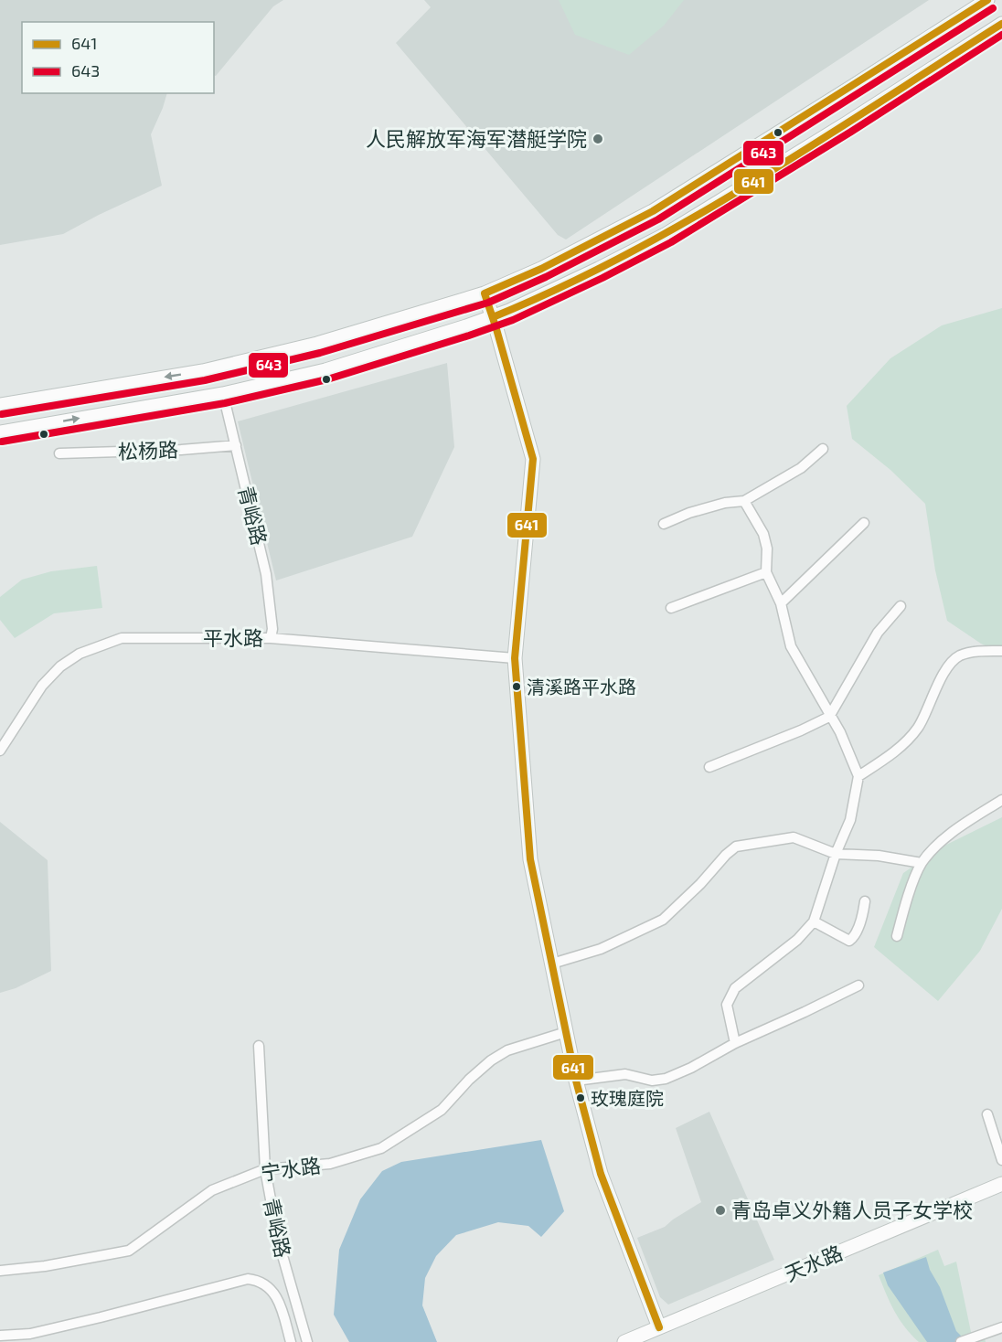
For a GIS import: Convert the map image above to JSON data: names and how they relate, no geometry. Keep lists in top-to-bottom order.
{
  "streets": {
    "main road": ["天水路"],
    "street": [
      "松杨路",
      "青峪路",
      "平水路",
      "宁水路"
    ]
  },
  "crossings": [
    ["松杨路", "青峪路"],
    ["青峪路", "平水路"],
    ["青峪路", "宁水路"]
  ],
  "places": [
    "人民解放军海军潜艇学院",
    "清溪路平水路",
    "玫瑰庭院",
    "青岛卓义外籍人员子女学校"
  ],
  "lines": ["transit line 641", "transit line 643"],
  "legend": ["641", "643"]
}
